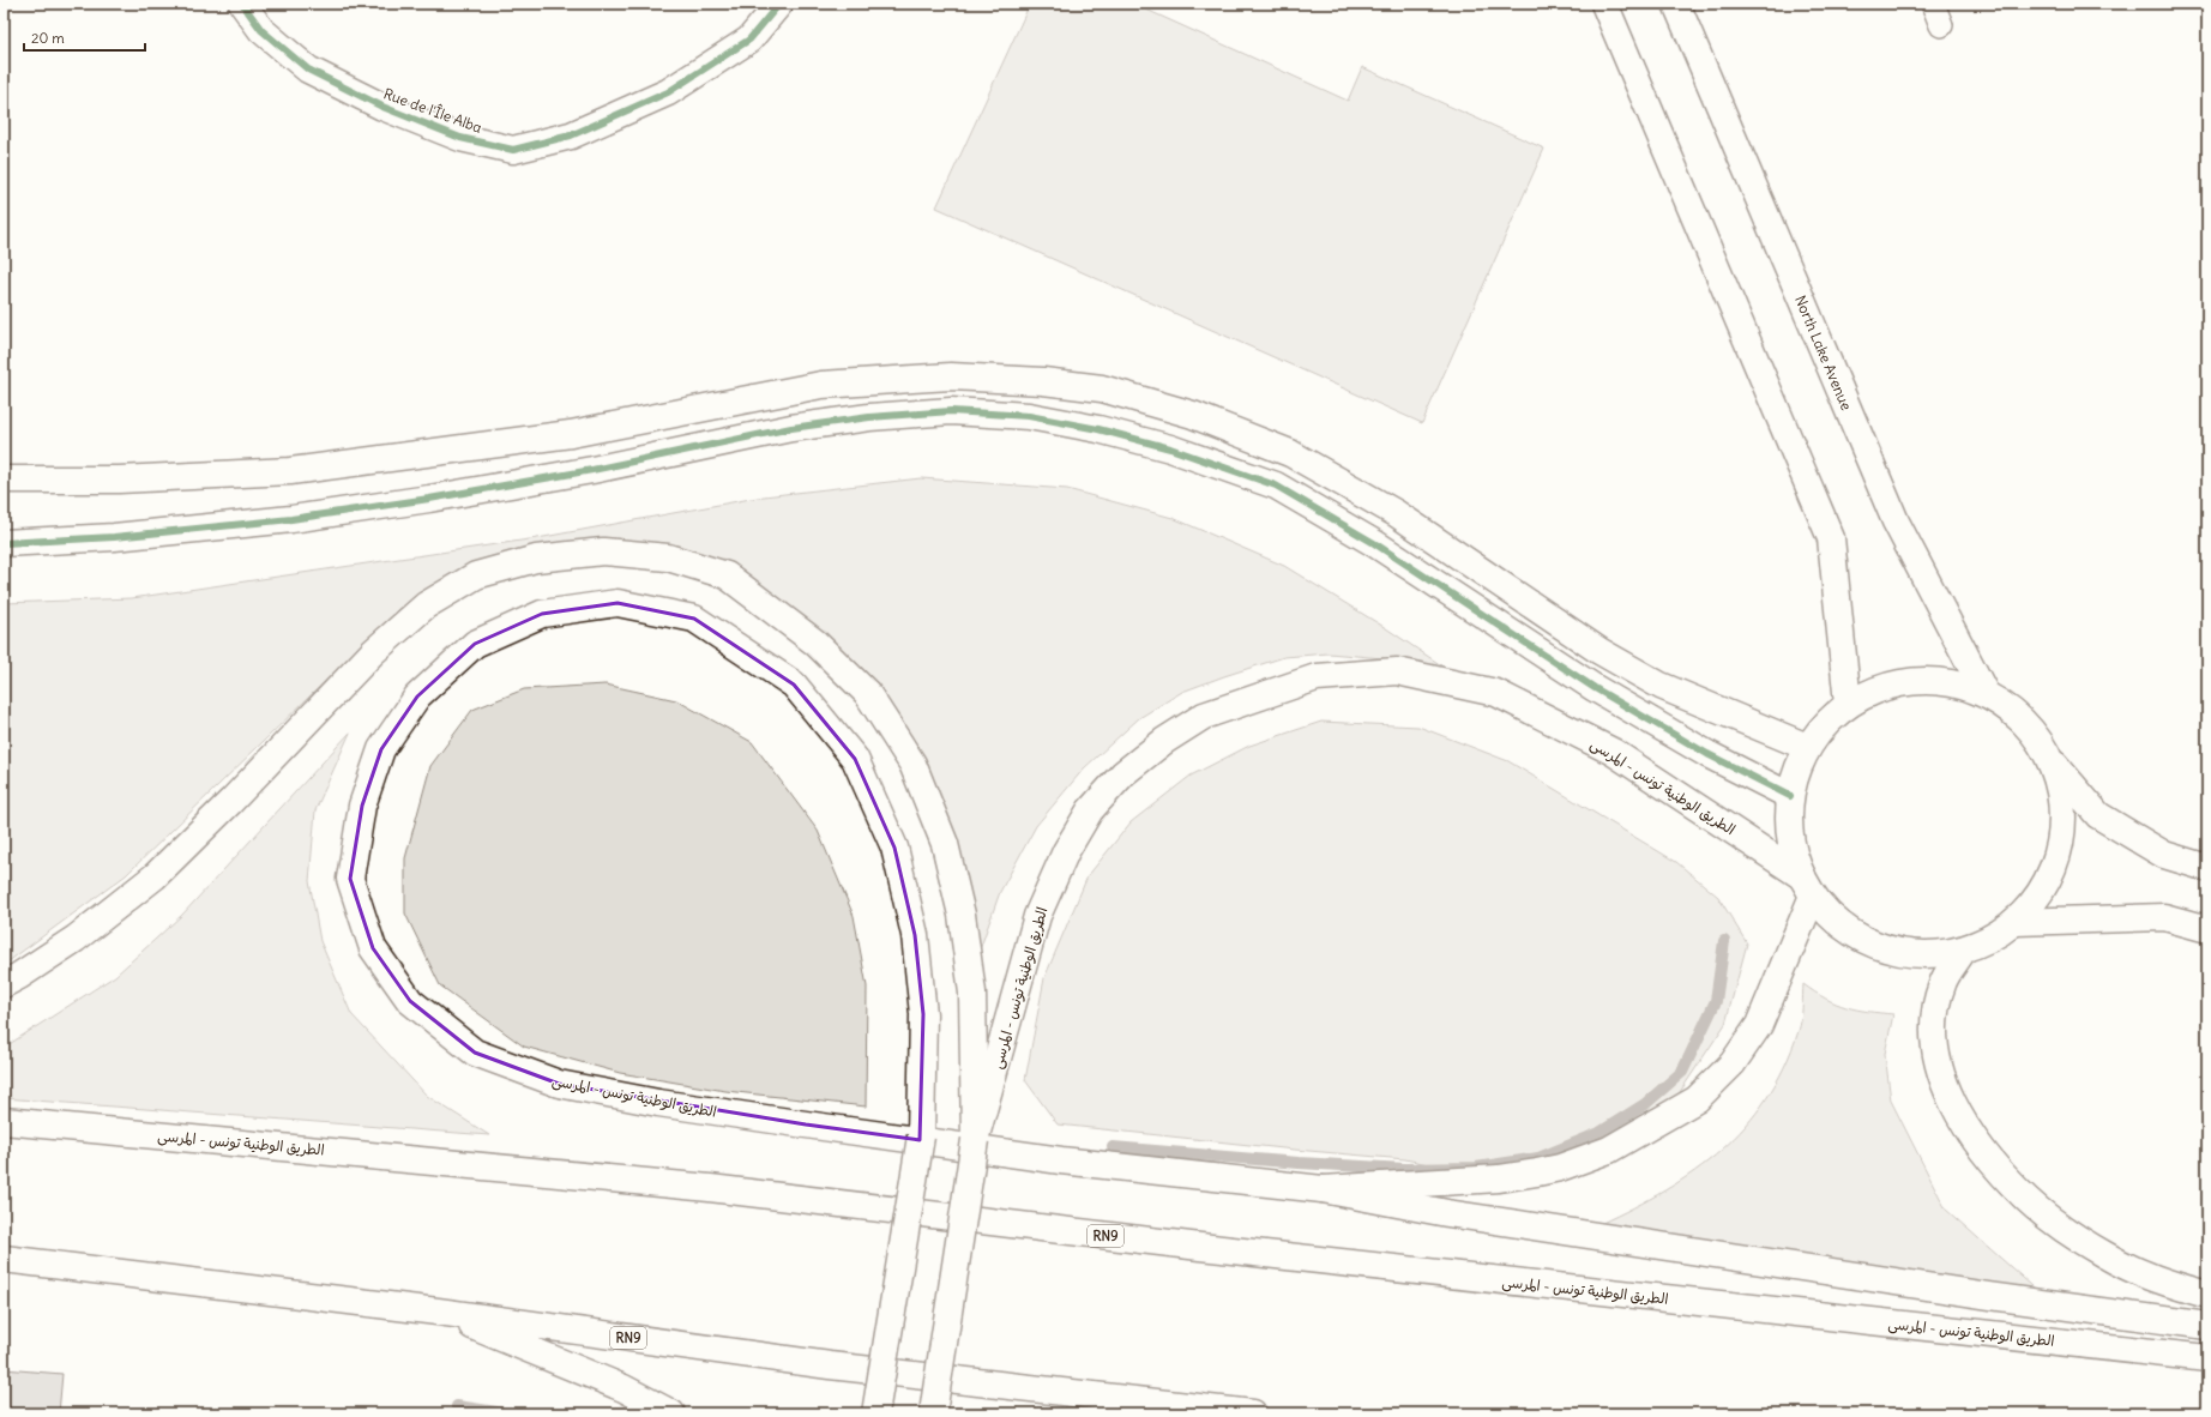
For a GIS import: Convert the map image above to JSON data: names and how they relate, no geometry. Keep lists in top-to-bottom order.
{
  "streets": {
    "main road": [
      "Rue de l'Île Alba",
      "North Lake Avenue",
      "الطريق الوطنية تونس - المرسى",
      "RN9"
    ]
  },
  "scale_bar": "20 m"
}
